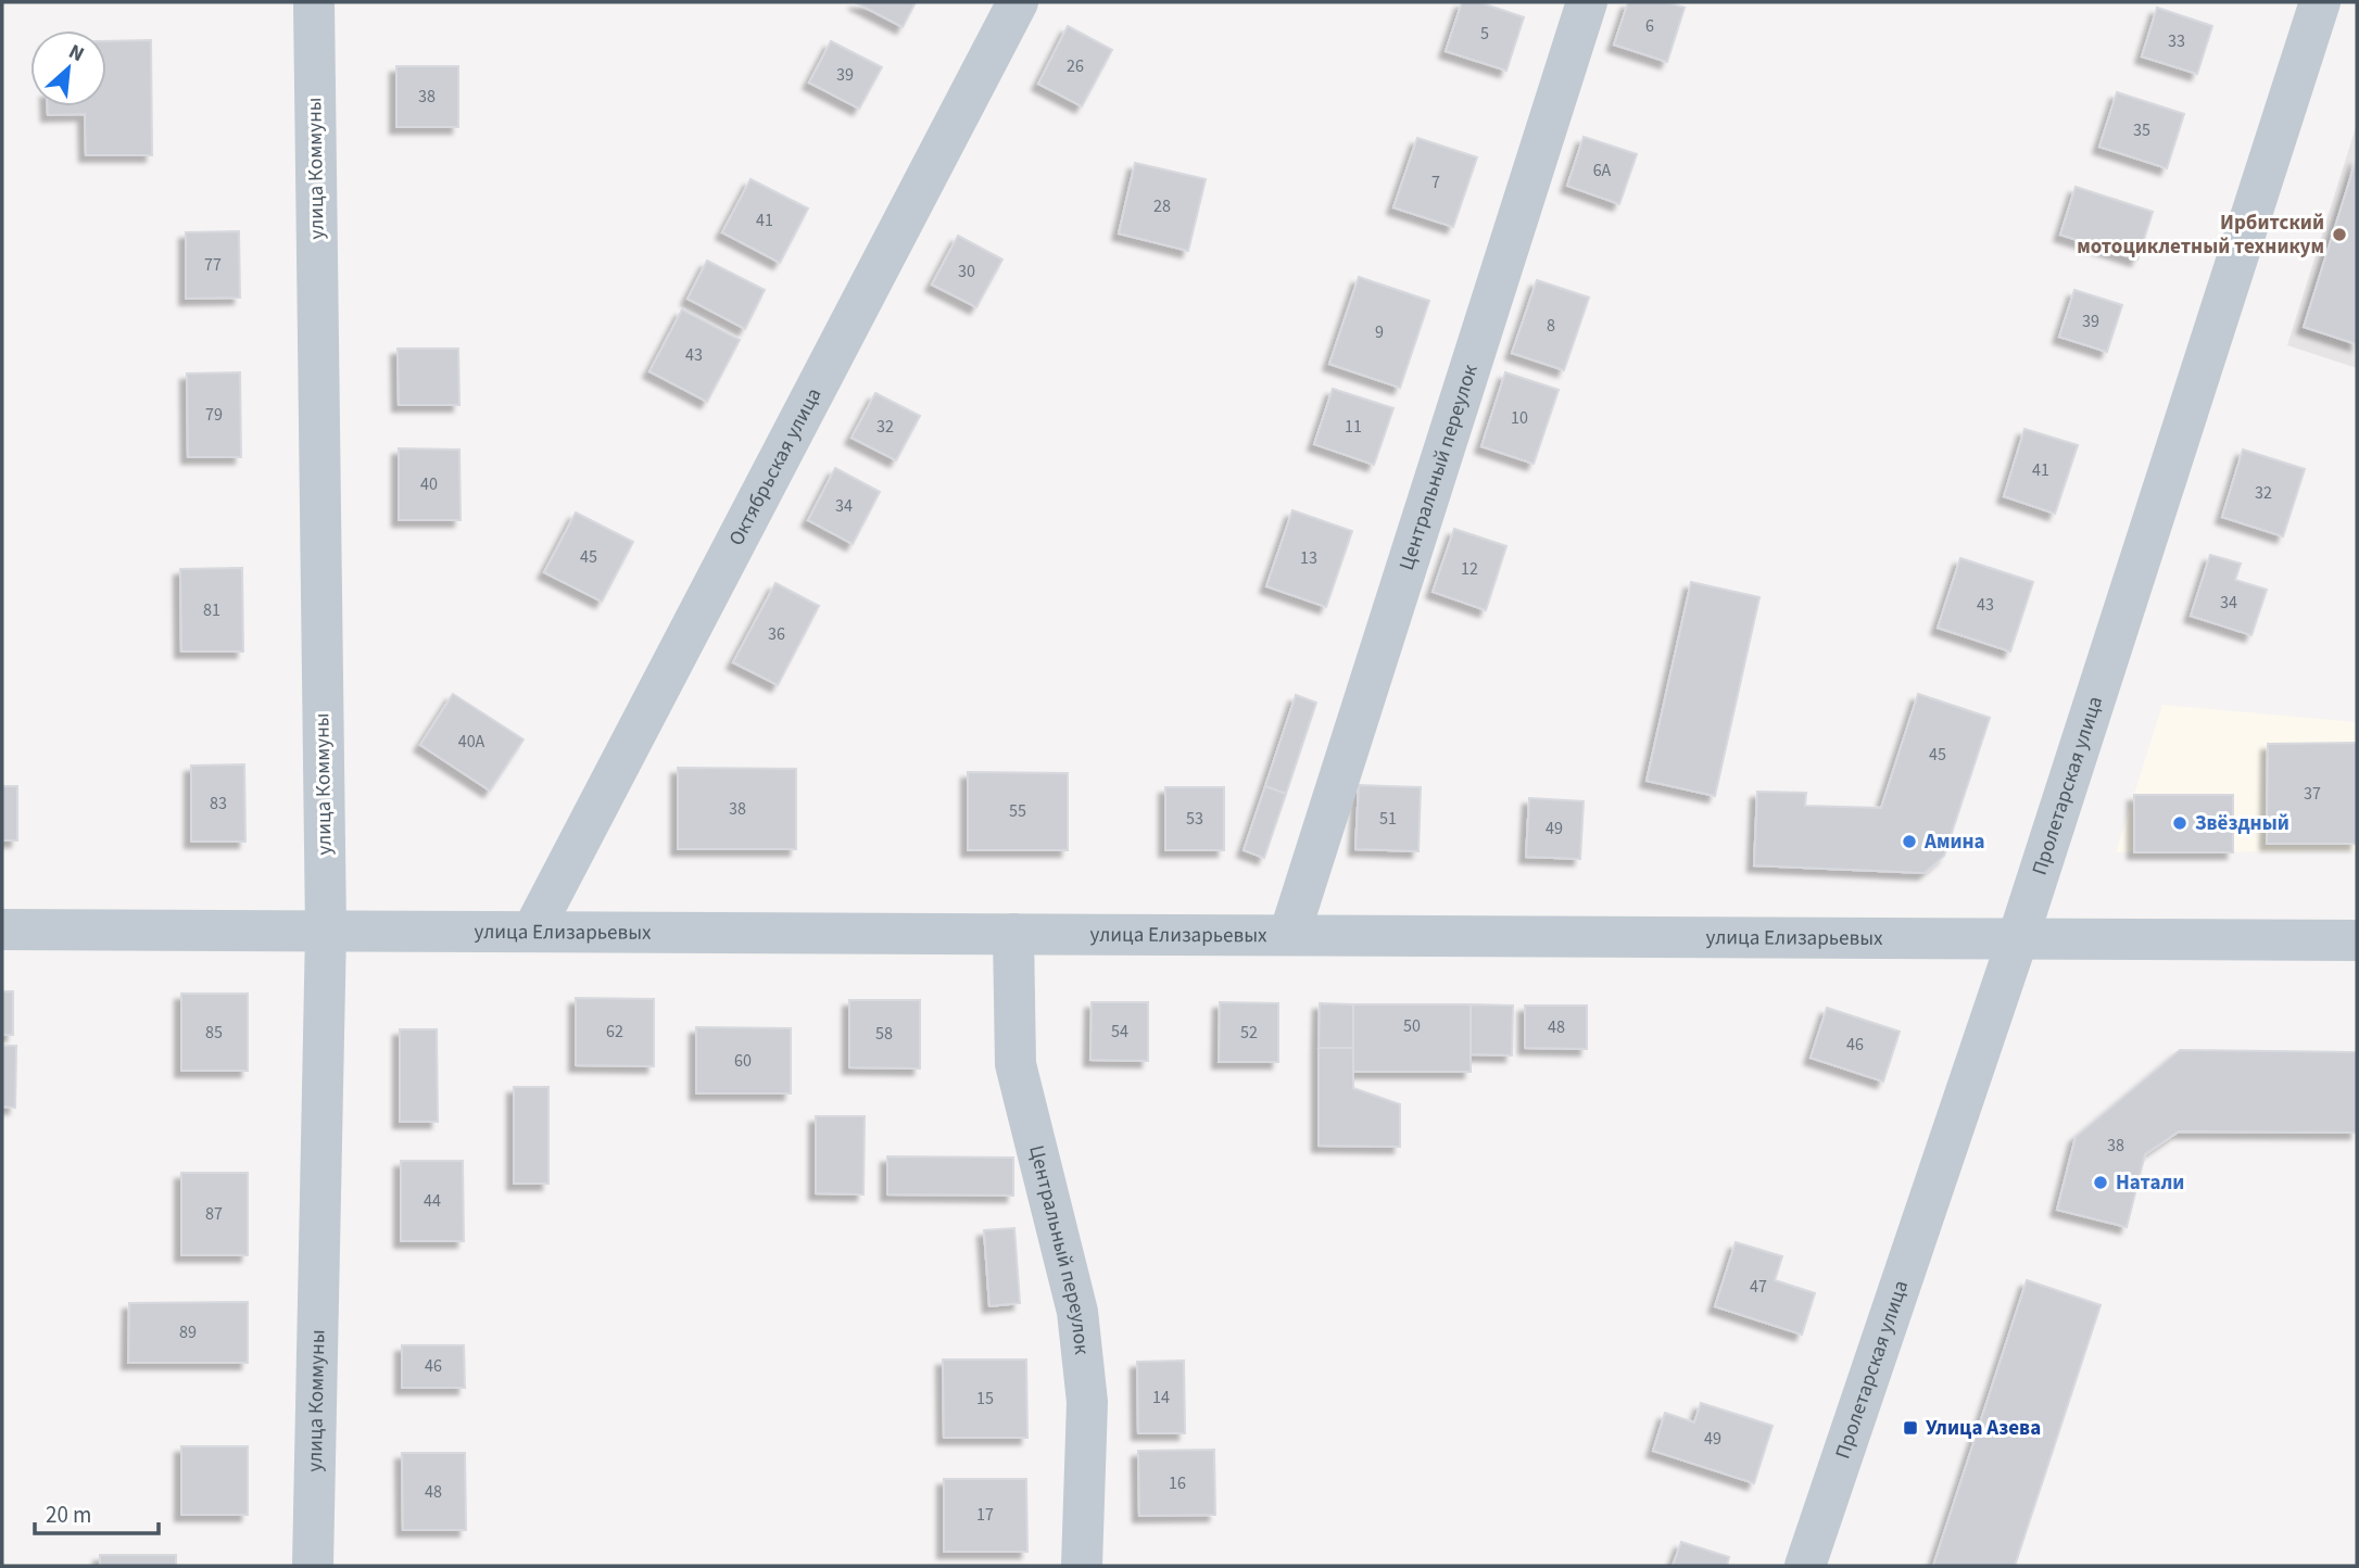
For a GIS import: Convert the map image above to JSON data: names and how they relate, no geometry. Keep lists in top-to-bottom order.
{
  "streets": {
    "street": [
      "улица Коммуны",
      "Октябрьская улица",
      "Центральный переулок",
      "Пролетарская улица",
      "улица Елизарьевых"
    ]
  },
  "crossings": [
    ["улица Коммуны", "улица Елизарьевых"],
    ["Октябрьская улица", "улица Елизарьевых"],
    ["Центральный переулок", "улица Елизарьевых"],
    ["Пролетарская улица", "улица Елизарьевых"]
  ],
  "places": {
    "other": [
      "Ирбитский мотоциклетный техникум",
      "Звёздный",
      "Амина",
      "Натали"
    ],
    "transit": ["Улица Азева"]
  },
  "house_numbers": [
    "6",
    "5",
    "33",
    "26",
    "39",
    "38",
    "35",
    "6А",
    "7",
    "28",
    "41",
    "77",
    "30",
    "39",
    "8",
    "9",
    "43",
    "79",
    "10",
    "32",
    "11",
    "41",
    "40",
    "32",
    "34",
    "45",
    "13",
    "12",
    "34",
    "43",
    "81",
    "36",
    "40А",
    "45",
    "37",
    "83",
    "38",
    "55",
    "53",
    "51",
    "49",
    "50",
    "48",
    "62",
    "54",
    "85",
    "52",
    "58",
    "46",
    "60",
    "38",
    "44",
    "87",
    "47",
    "89",
    "46",
    "14",
    "15",
    "49",
    "16",
    "48",
    "17"
  ],
  "scale_bar": "20 m",
  "north": "top right"
}
